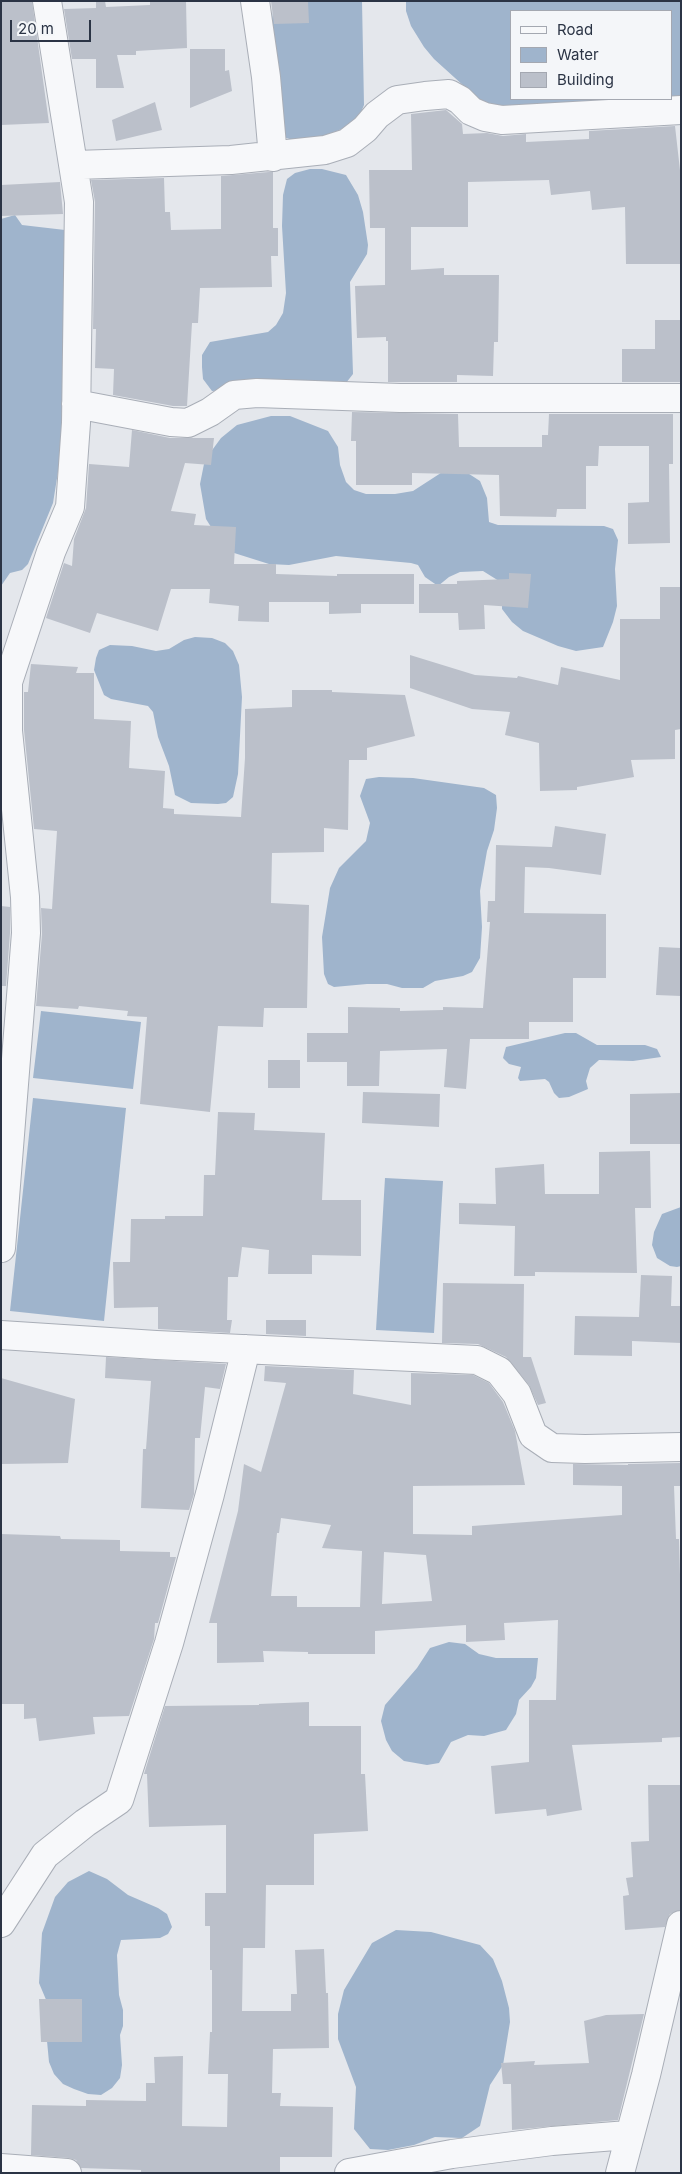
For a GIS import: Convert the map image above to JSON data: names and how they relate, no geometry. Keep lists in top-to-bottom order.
{
  "legend": ["Road", "Water", "Building"],
  "scale_bar": "20 m"
}
